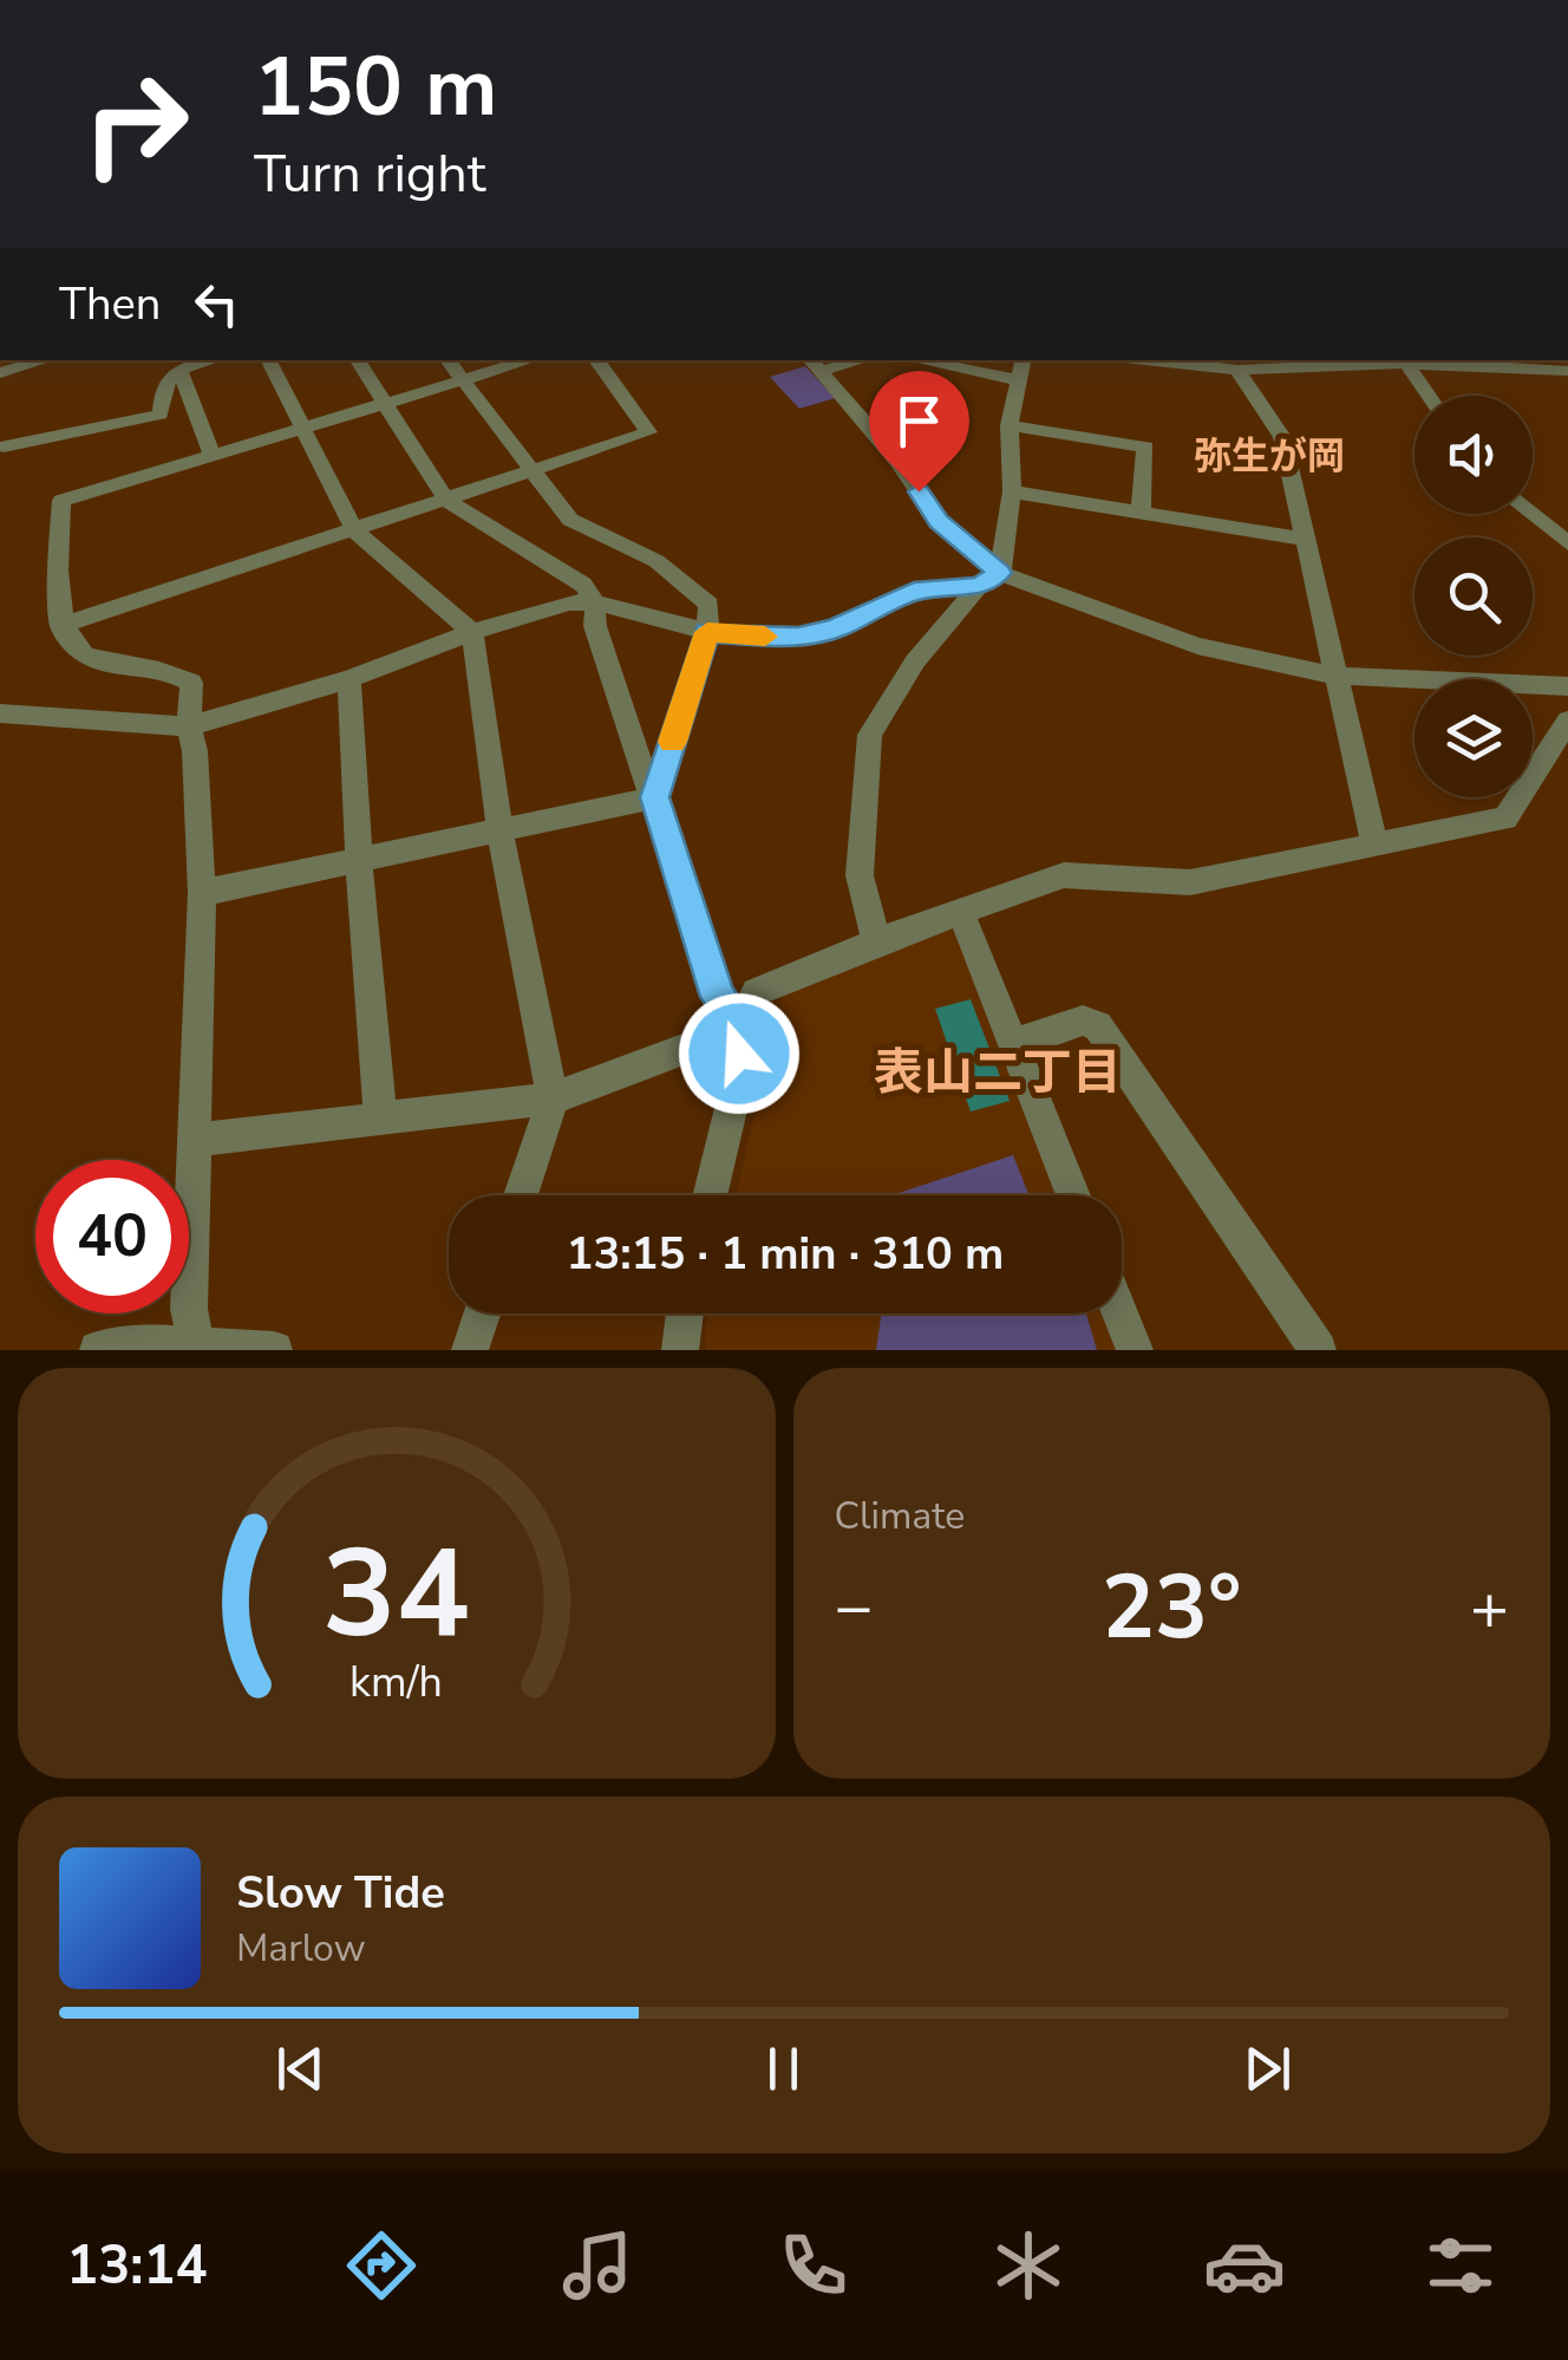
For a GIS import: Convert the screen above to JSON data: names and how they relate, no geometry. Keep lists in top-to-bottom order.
{
  "districts": ["弥生が岡", "表山二丁目"],
  "page": {
    "turn": ["150 m", "Turn right"],
    "then": "Then",
    "limit": "40",
    "trip": "13:15 · 1 min · 310 m",
    "tile": "Climate",
    "heat": ["−", "23°", "+"],
    "song": ["Slow Tide", "Marlow"],
    "tabs": "13:14",
    "gauge": ["34", "km/h"]
  }
}
